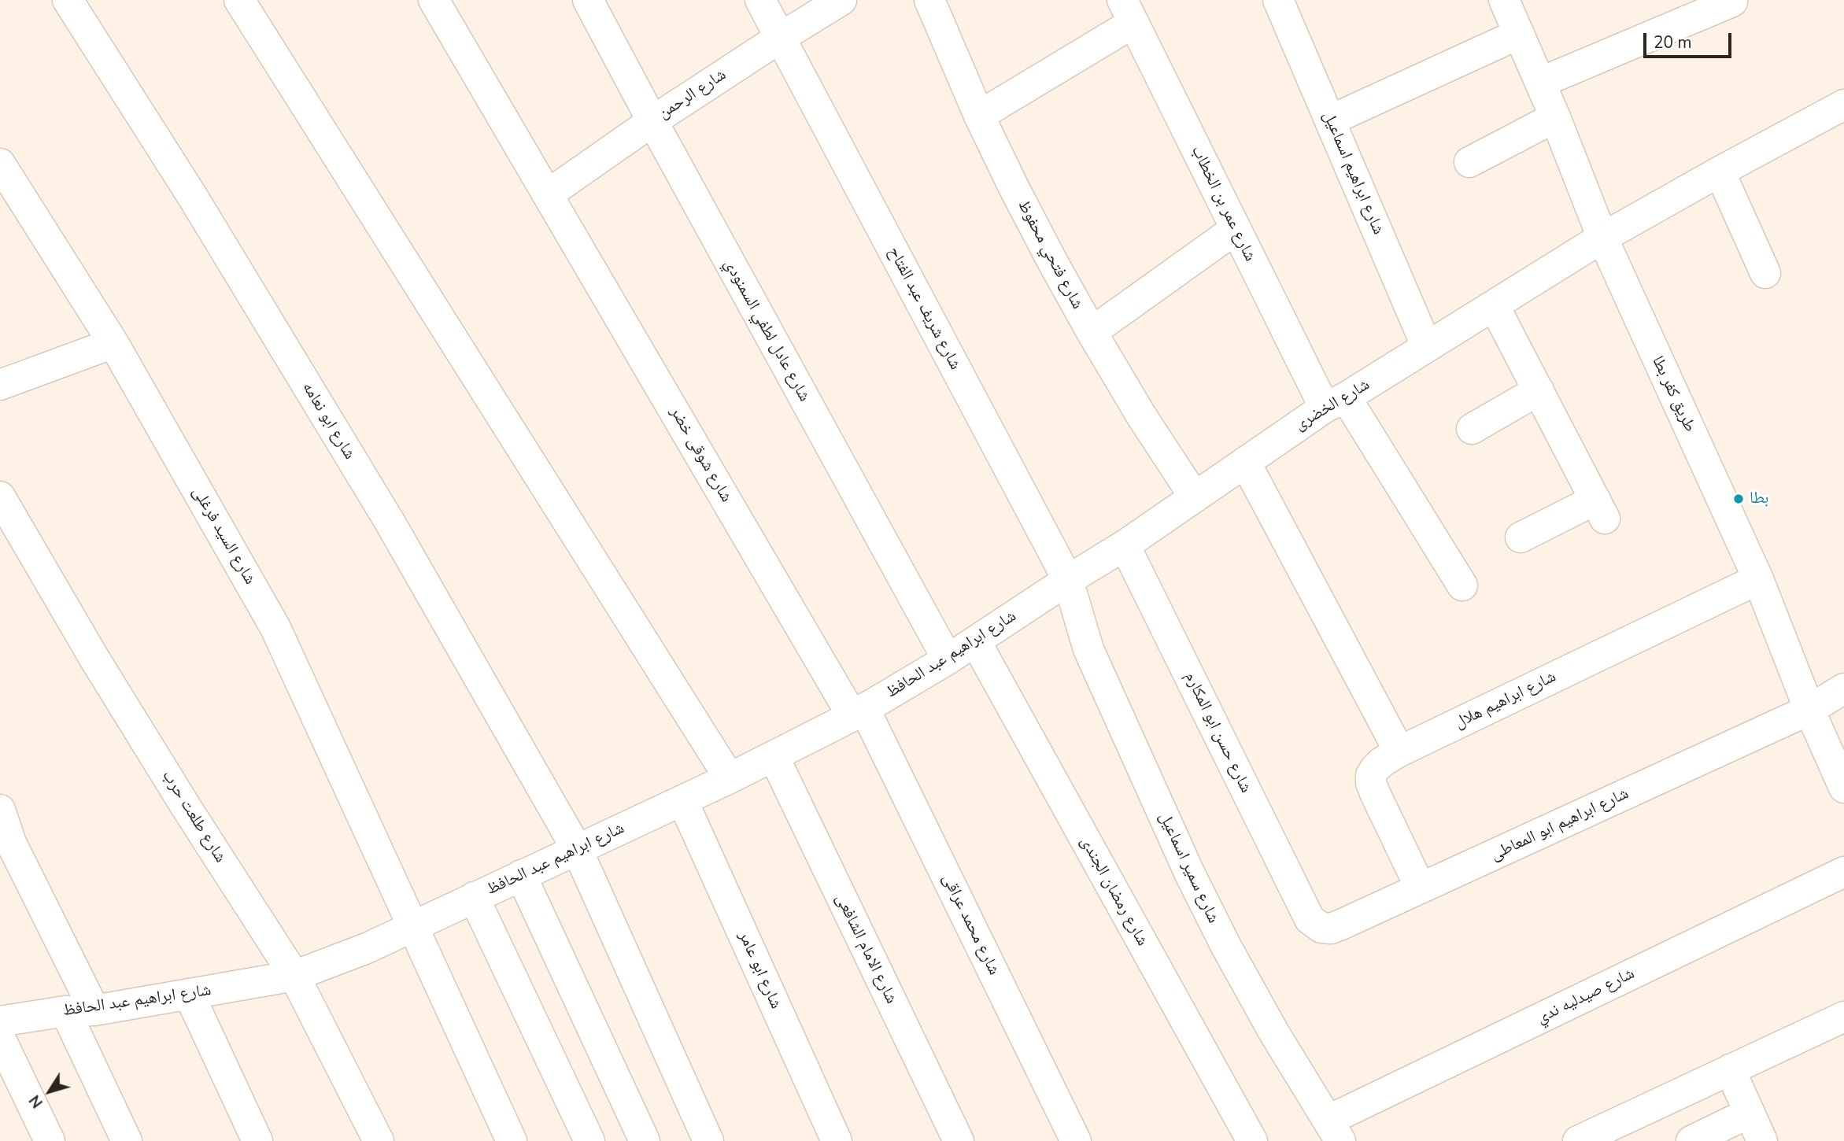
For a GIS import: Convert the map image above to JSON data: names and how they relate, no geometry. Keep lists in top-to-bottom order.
{
  "streets": {
    "street": [
      "شارع الرحمن",
      "شارع ابراهيم اسماعيل",
      "شارع عمر بن الخطاب",
      "شارع فتحي محفوظ",
      "شارع شريف عبد الفتاح",
      "شارع عادل لطفي السمنودي",
      "طريق كفر بطا",
      "شارع الخضرى",
      "شارع ابو نعامه",
      "شارع شوقى خضر",
      "شارع السيد فرغلى",
      "شارع ابراهيم عبد الحافظ",
      "شارع ابراهيم هلال",
      "شارع حسن ابو المكارم",
      "شارع طلعت حرب",
      "شارع ابراهيم ابو المعاطى",
      "شارع سمير اسماعيل",
      "شارع رمضان الجندى",
      "شارع محمد عراقى",
      "شارع الامام الشافعى",
      "شارع ابو عامر",
      "شارع صيدليه ندي"
    ]
  },
  "crossings": [
    ["شارع الرحمن", "شارع شريف عبد الفتاح"],
    ["شارع الرحمن", "شارع عادل لطفي السمنودي"],
    ["شارع الرحمن", "شارع شوقى خضر"],
    ["شارع ابراهيم اسماعيل", "شارع الخضرى"],
    ["شارع عمر بن الخطاب", "شارع الخضرى"],
    ["شارع فتحي محفوظ", "شارع الخضرى"],
    ["شارع شريف عبد الفتاح", "شارع الخضرى"],
    ["شارع شريف عبد الفتاح", "شارع ابراهيم عبد الحافظ"],
    ["شارع شريف عبد الفتاح", "شارع سمير اسماعيل"],
    ["شارع عادل لطفي السمنودي", "شارع ابراهيم عبد الحافظ"],
    ["طريق كفر بطا", "شارع الخضرى"],
    ["طريق كفر بطا", "شارع ابراهيم هلال"],
    ["طريق كفر بطا", "شارع ابراهيم ابو المعاطى"],
    ["شارع الخضرى", "شارع ابراهيم عبد الحافظ"],
    ["شارع الخضرى", "شارع حسن ابو المكارم"],
    ["شارع الخضرى", "شارع سمير اسماعيل"],
    ["شارع ابو نعامه", "شارع ابراهيم عبد الحافظ"],
    ["شارع شوقى خضر", "شارع ابراهيم عبد الحافظ"],
    ["شارع شوقى خضر", "شارع محمد عراقى"],
    ["شارع السيد فرغلى", "شارع ابراهيم عبد الحافظ"],
    ["شارع ابراهيم عبد الحافظ", "شارع طلعت حرب"],
    ["شارع ابراهيم عبد الحافظ", "شارع سمير اسماعيل"],
    ["شارع ابراهيم عبد الحافظ", "شارع رمضان الجندى"],
    ["شارع ابراهيم عبد الحافظ", "شارع محمد عراقى"],
    ["شارع ابراهيم عبد الحافظ", "شارع الامام الشافعى"],
    ["شارع ابراهيم عبد الحافظ", "شارع ابو عامر"],
    ["شارع ابراهيم هلال", "شارع ابراهيم ابو المعاطى"],
    ["شارع حسن ابو المكارم", "شارع ابراهيم ابو المعاطى"],
    ["شارع سمير اسماعيل", "شارع صيدليه ندي"]
  ],
  "places": ["بطا"],
  "scale_bar": "20 m",
  "north": "bottom left"
}
